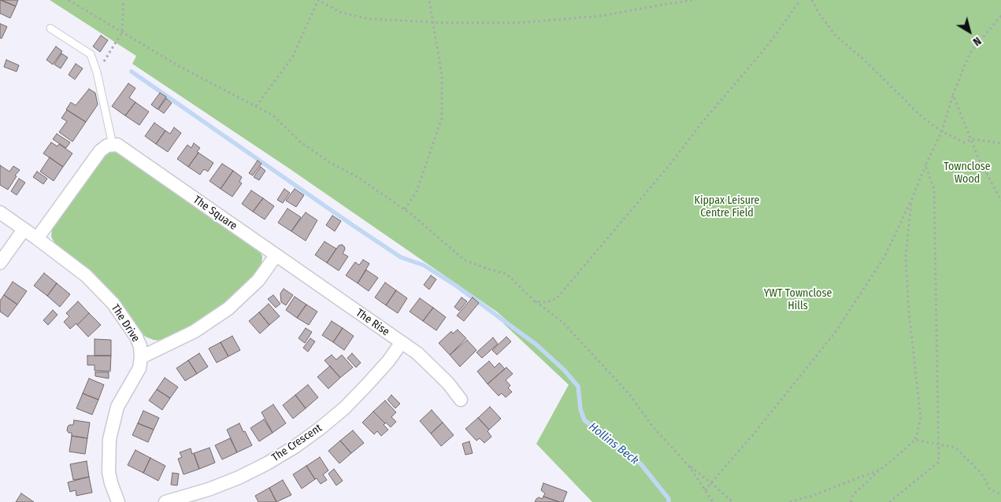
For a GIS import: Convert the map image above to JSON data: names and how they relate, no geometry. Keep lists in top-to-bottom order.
{
  "streets": {
    "street": [
      "The Square",
      "The Rise",
      "The Drive",
      "The Crescent"
    ]
  },
  "crossings": [
    ["The Square", "The Rise"],
    ["The Rise", "The Crescent"]
  ],
  "water": ["Hollins Beck"],
  "parks": ["Townclose Wood", "Kippax Leisure Centre Field", "YWT Townclose Hills"],
  "north": "bottom right"
}
